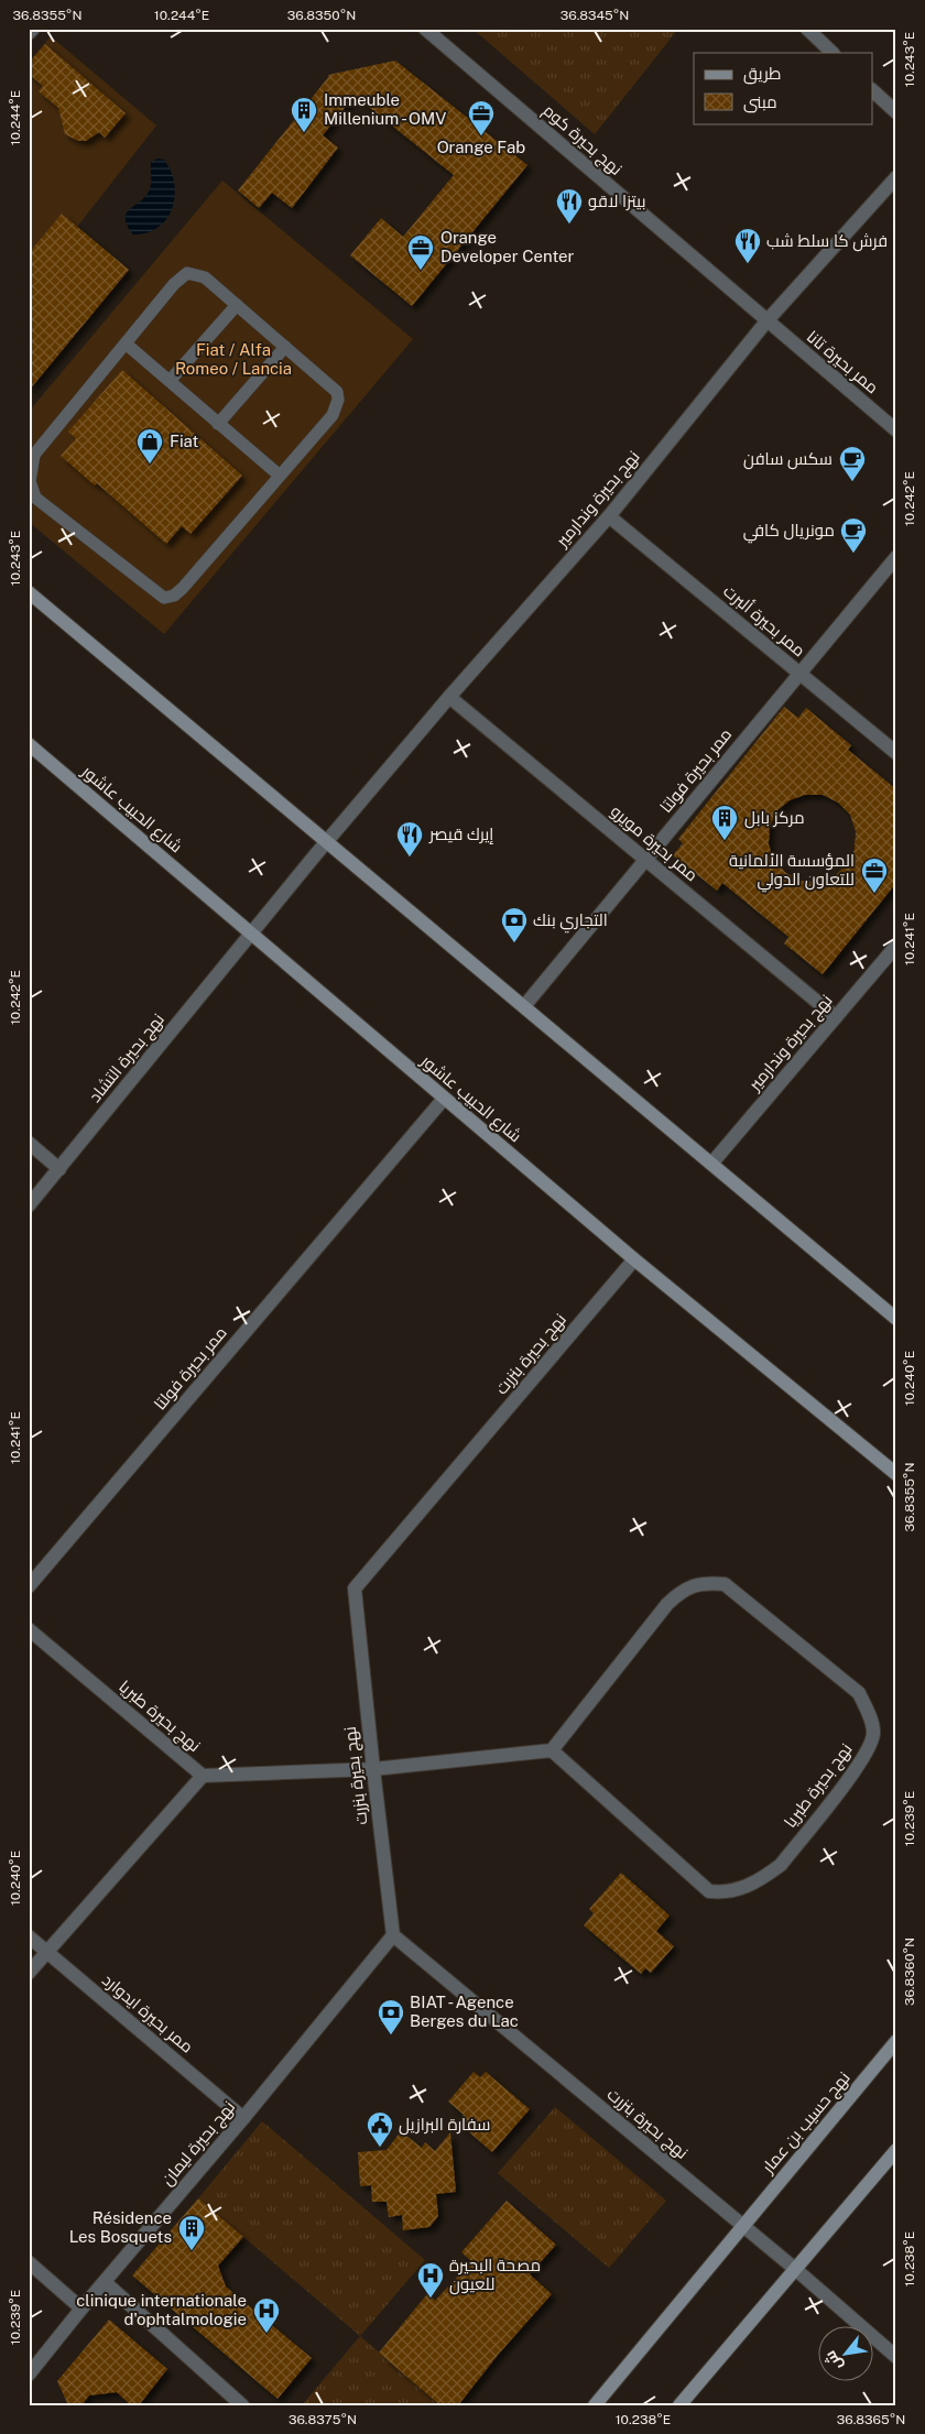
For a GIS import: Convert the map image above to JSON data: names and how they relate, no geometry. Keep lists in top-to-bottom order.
{
  "streets": {
    "main road": ["شارع الحبيب عاشور", "نهج حسيب بن عمار"],
    "street": [
      "نهج بحيرة كوم",
      "ممر بحيرة تانا",
      "نهج بحيرة وندارمير",
      "ممر بحيرة ألبرت",
      "ممر بحيرة فولتا",
      "ممر بحيرة مويرو",
      "نهج بحيرة التشاد",
      "نهج بحيرة بنزرت",
      "نهج بحيرة طبريا",
      "ممر بحيرة ايدوارد",
      "نهج بحيرة ليمان"
    ]
  },
  "crossings": [
    ["نهج بحيرة كوم", "ممر بحيرة تانا"],
    ["نهج بحيرة كوم", "نهج بحيرة وندارمير"],
    ["ممر بحيرة تانا", "نهج بحيرة وندارمير"],
    ["نهج بحيرة وندارمير", "ممر بحيرة ألبرت"],
    ["نهج بحيرة وندارمير", "ممر بحيرة مويرو"],
    ["نهج بحيرة وندارمير", "نهج بحيرة التشاد"],
    ["ممر بحيرة ألبرت", "ممر بحيرة فولتا"],
    ["ممر بحيرة فولتا", "شارع الحبيب عاشور"],
    ["ممر بحيرة فولتا", "ممر بحيرة مويرو"],
    ["شارع الحبيب عاشور", "نهج بحيرة التشاد"],
    ["شارع الحبيب عاشور", "نهج بحيرة بنزرت"],
    ["نهج بحيرة بنزرت", "نهج بحيرة طبريا"],
    ["نهج بحيرة بنزرت", "نهج حسيب بن عمار"],
    ["نهج بحيرة بنزرت", "نهج بحيرة ليمان"],
    ["ممر بحيرة ايدوارد", "نهج بحيرة ليمان"]
  ],
  "parks": ["Fiat / Alfa Romeo / Lancia"],
  "places": {
    "building": ["Immeuble Millenium - OMV", "مركز بابل", "Résidence Les Bosquets"],
    "office": ["Orange Fab", "Orange Developer Center", "المؤسسة الألمانية للتعاون الدولي"],
    "restaurant": ["بيتزا لاقو", "فرش كا سلط شب", "إيرك قيصر"],
    "shop": ["Fiat"],
    "cafe": ["سكس سافن", "مونريال كافي"],
    "bank": ["التجاري بنك", "BIAT - Agence Berges du Lac"],
    "public building": ["سفارة البرازيل"],
    "hospital": ["مصحة البحيرة للعيون", "clinique internationale d'ophtalmologie"]
  },
  "legend": ["طريق", "مبنى"],
  "north": "bottom left",
  "coordinates": [
    "36.8355°N",
    "10.244°E",
    "36.8350°N",
    "36.8345°N",
    "10.243°E",
    "10.242°E",
    "10.241°E",
    "10.240°E",
    "10.239°E",
    "36.8360°N",
    "10.238°E",
    "36.8375°N",
    "36.8365°N"
  ]
}
